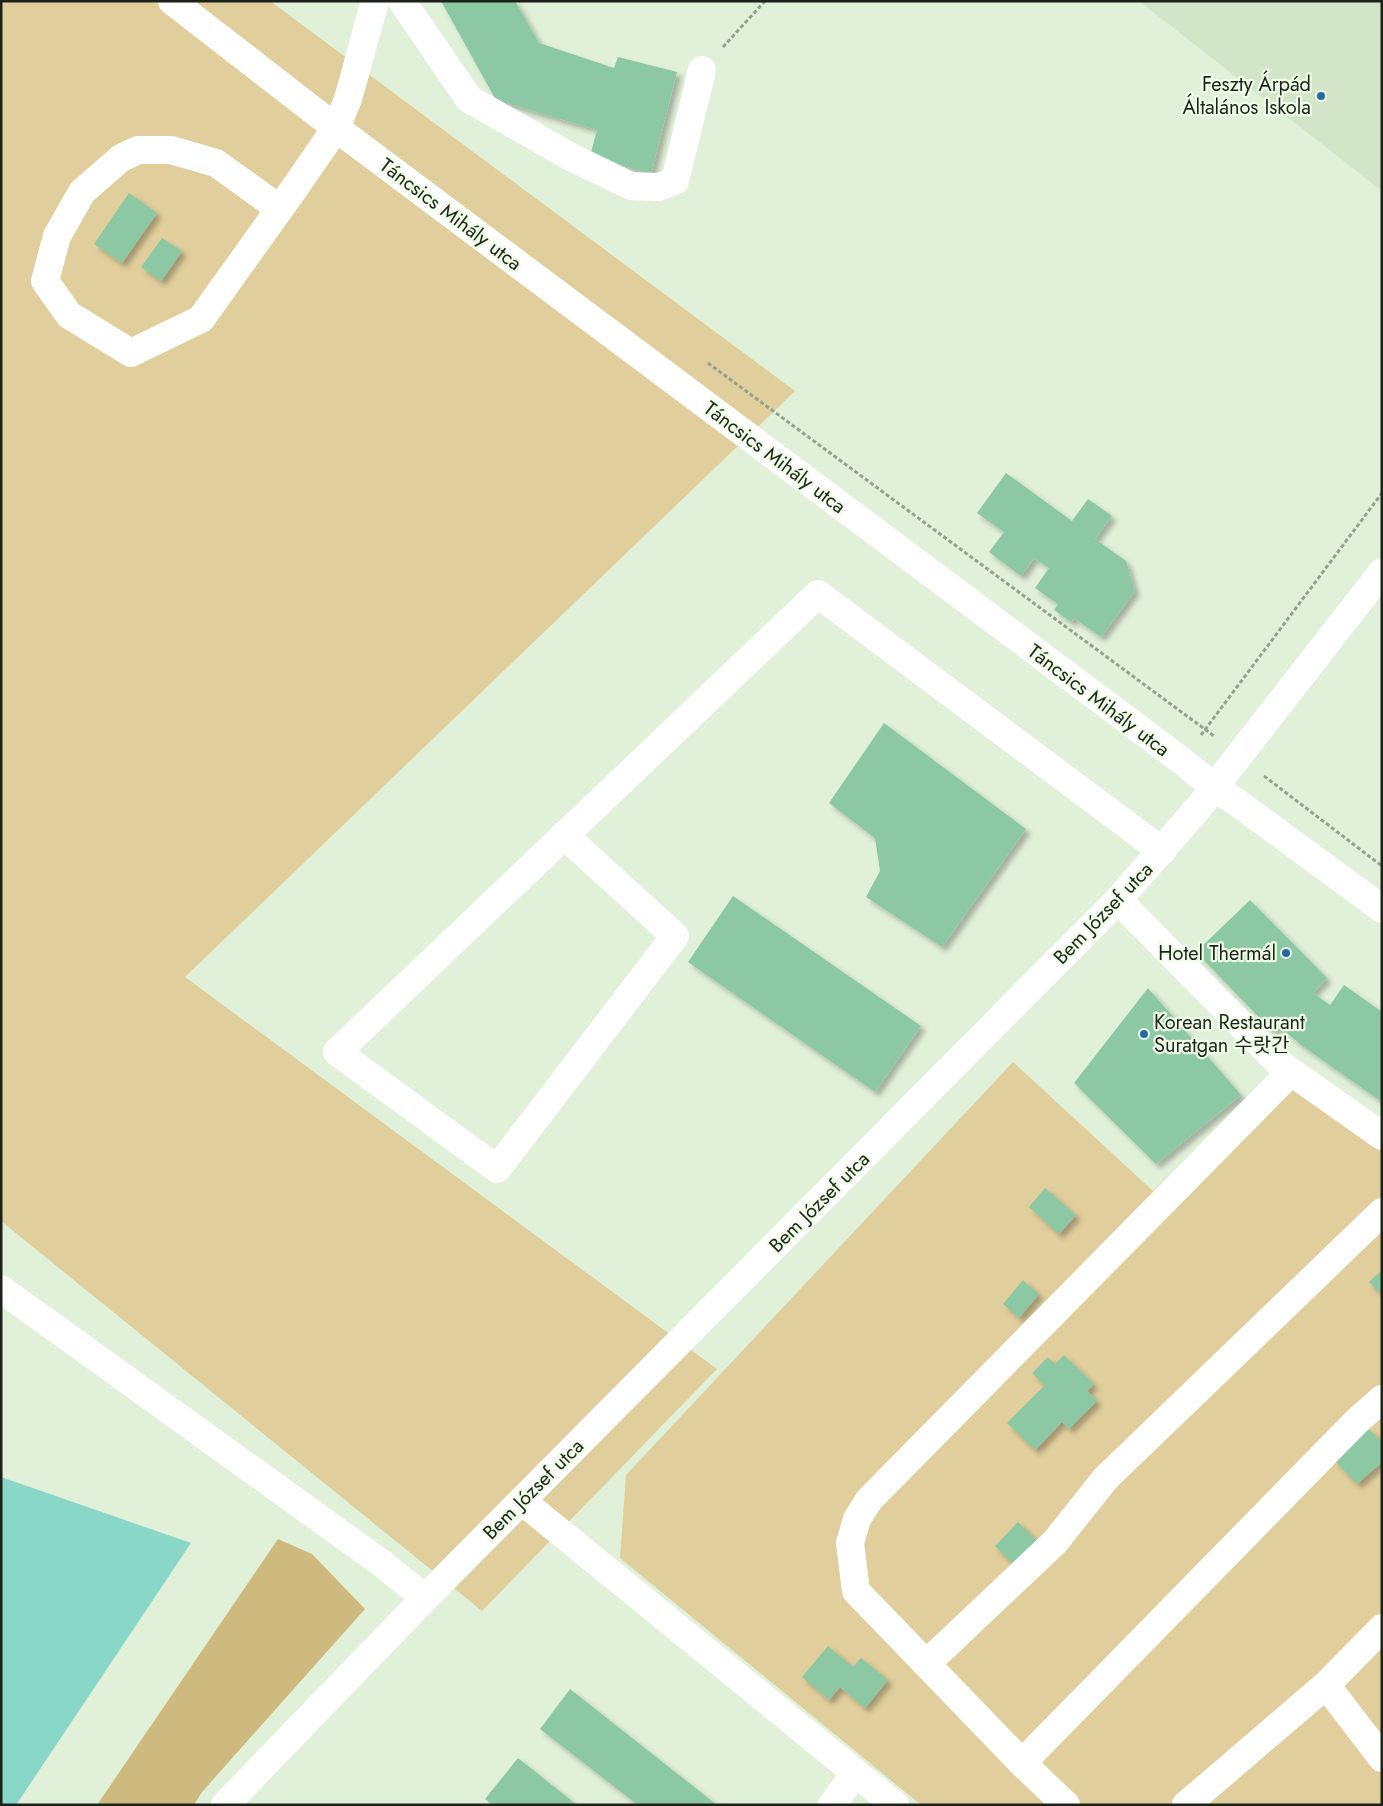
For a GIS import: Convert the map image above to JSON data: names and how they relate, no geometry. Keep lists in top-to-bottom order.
{
  "streets": {
    "street": ["Táncsics Mihály utca", "Bem József utca"]
  },
  "crossings": [
    ["Táncsics Mihály utca", "Bem József utca"]
  ],
  "places": ["Feszty Árpád Általános Iskola", "Hotel Thermál", "Korean Restaurant Suratgan 수랏간"]
}
